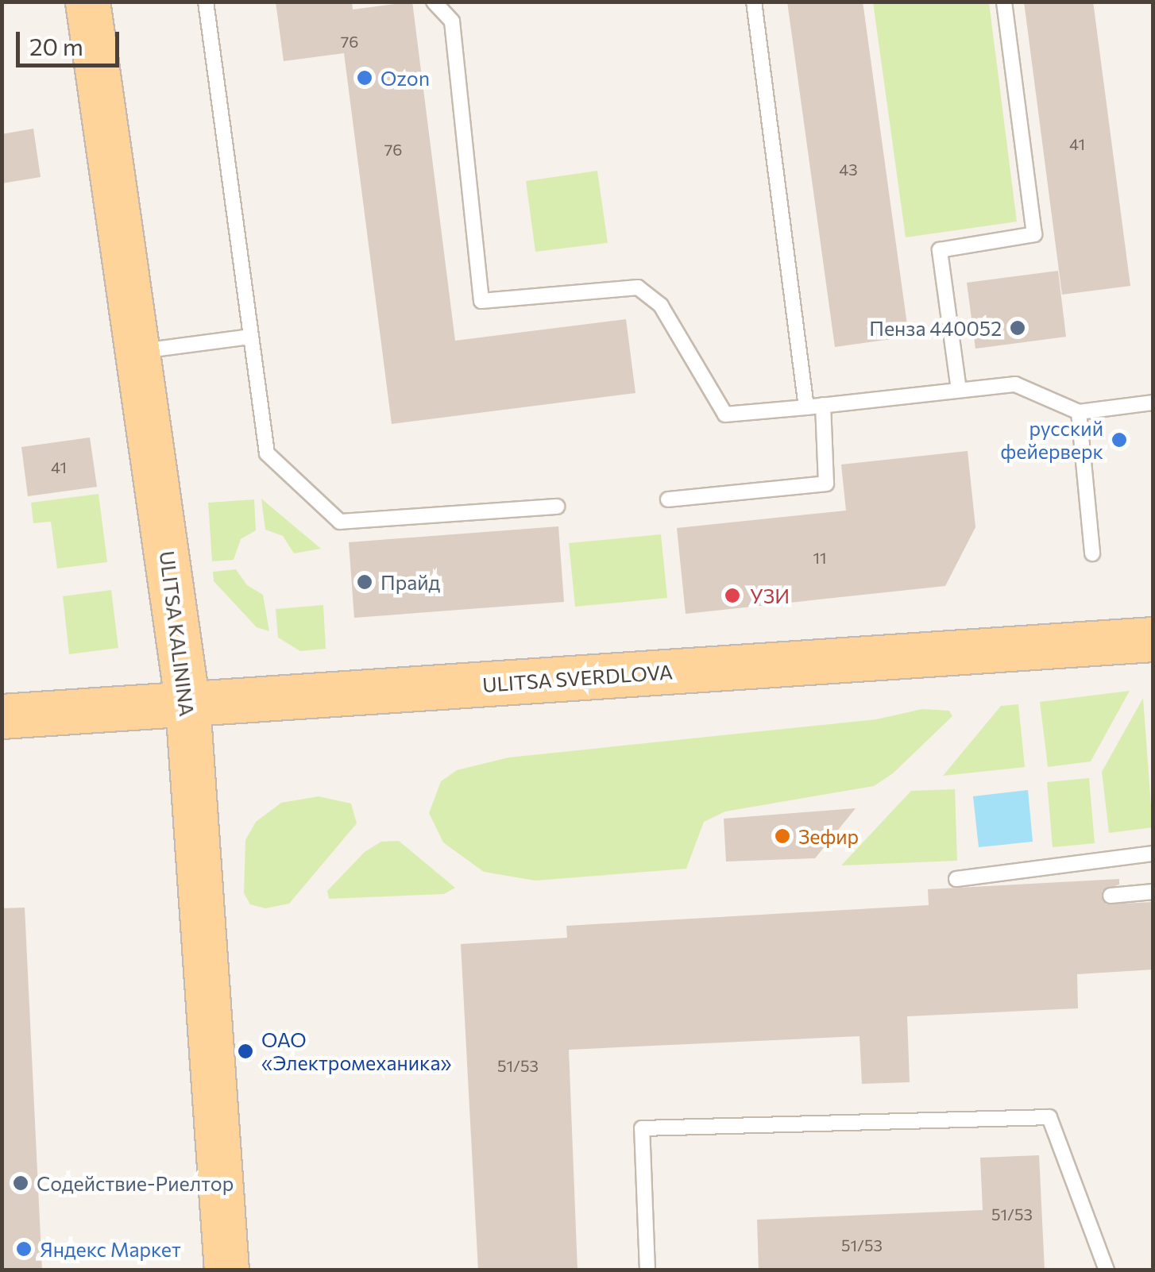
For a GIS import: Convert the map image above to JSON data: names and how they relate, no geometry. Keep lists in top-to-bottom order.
{
  "streets": {
    "main road": ["ULITSA KALININA", "ULITSA SVERDLOVA"]
  },
  "crossings": [
    ["ULITSA KALININA", "ULITSA SVERDLOVA"]
  ],
  "places": [
    "Ozon",
    "Пенза 440052",
    "русский фейерверк",
    "Прайд",
    "УЗИ",
    "Зефир",
    "ОАО «Электромеханика»",
    "Содействие-Риелтор",
    "Яндекс Маркет"
  ],
  "house_numbers": [
    "76",
    "41",
    "76",
    "43",
    "41",
    "11",
    "51/53",
    "51/53",
    "51/53"
  ],
  "scale_bar": "20 m"
}
